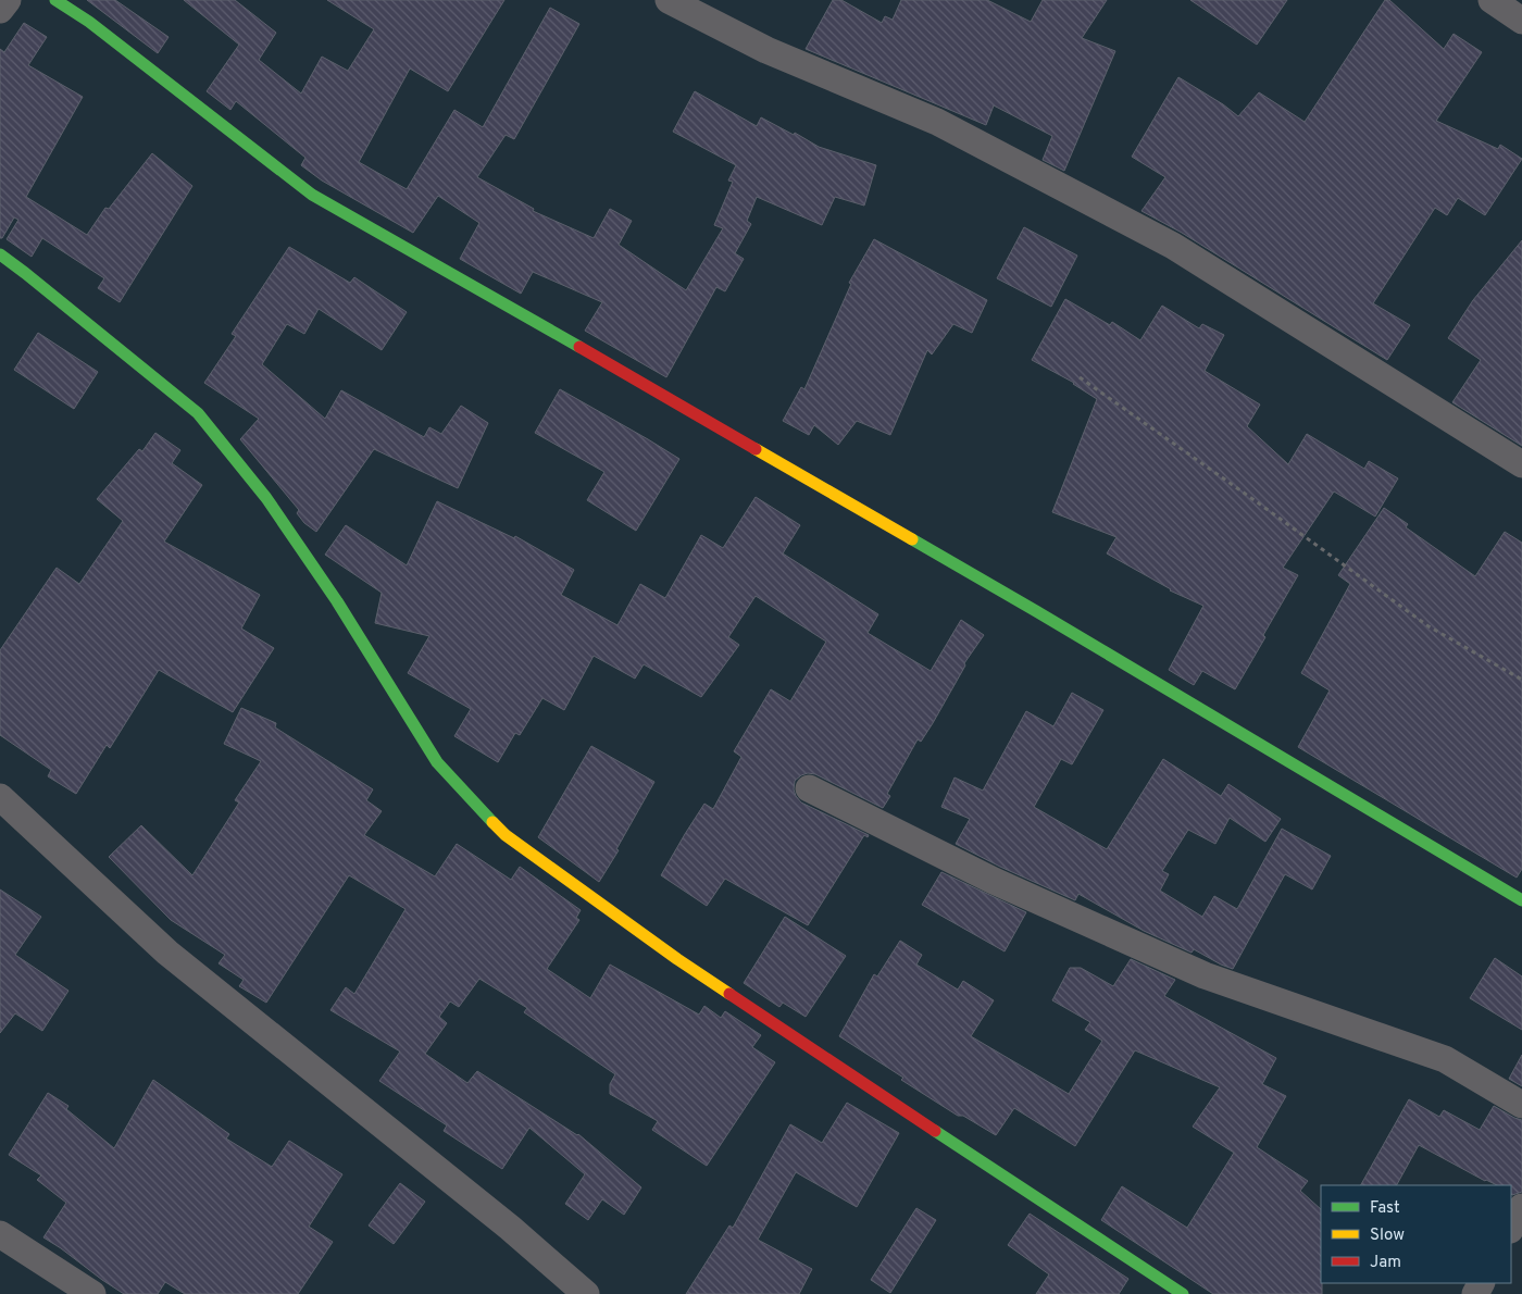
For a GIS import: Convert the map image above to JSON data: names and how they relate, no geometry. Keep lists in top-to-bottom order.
{
  "legend": ["Fast", "Slow", "Jam"]
}
